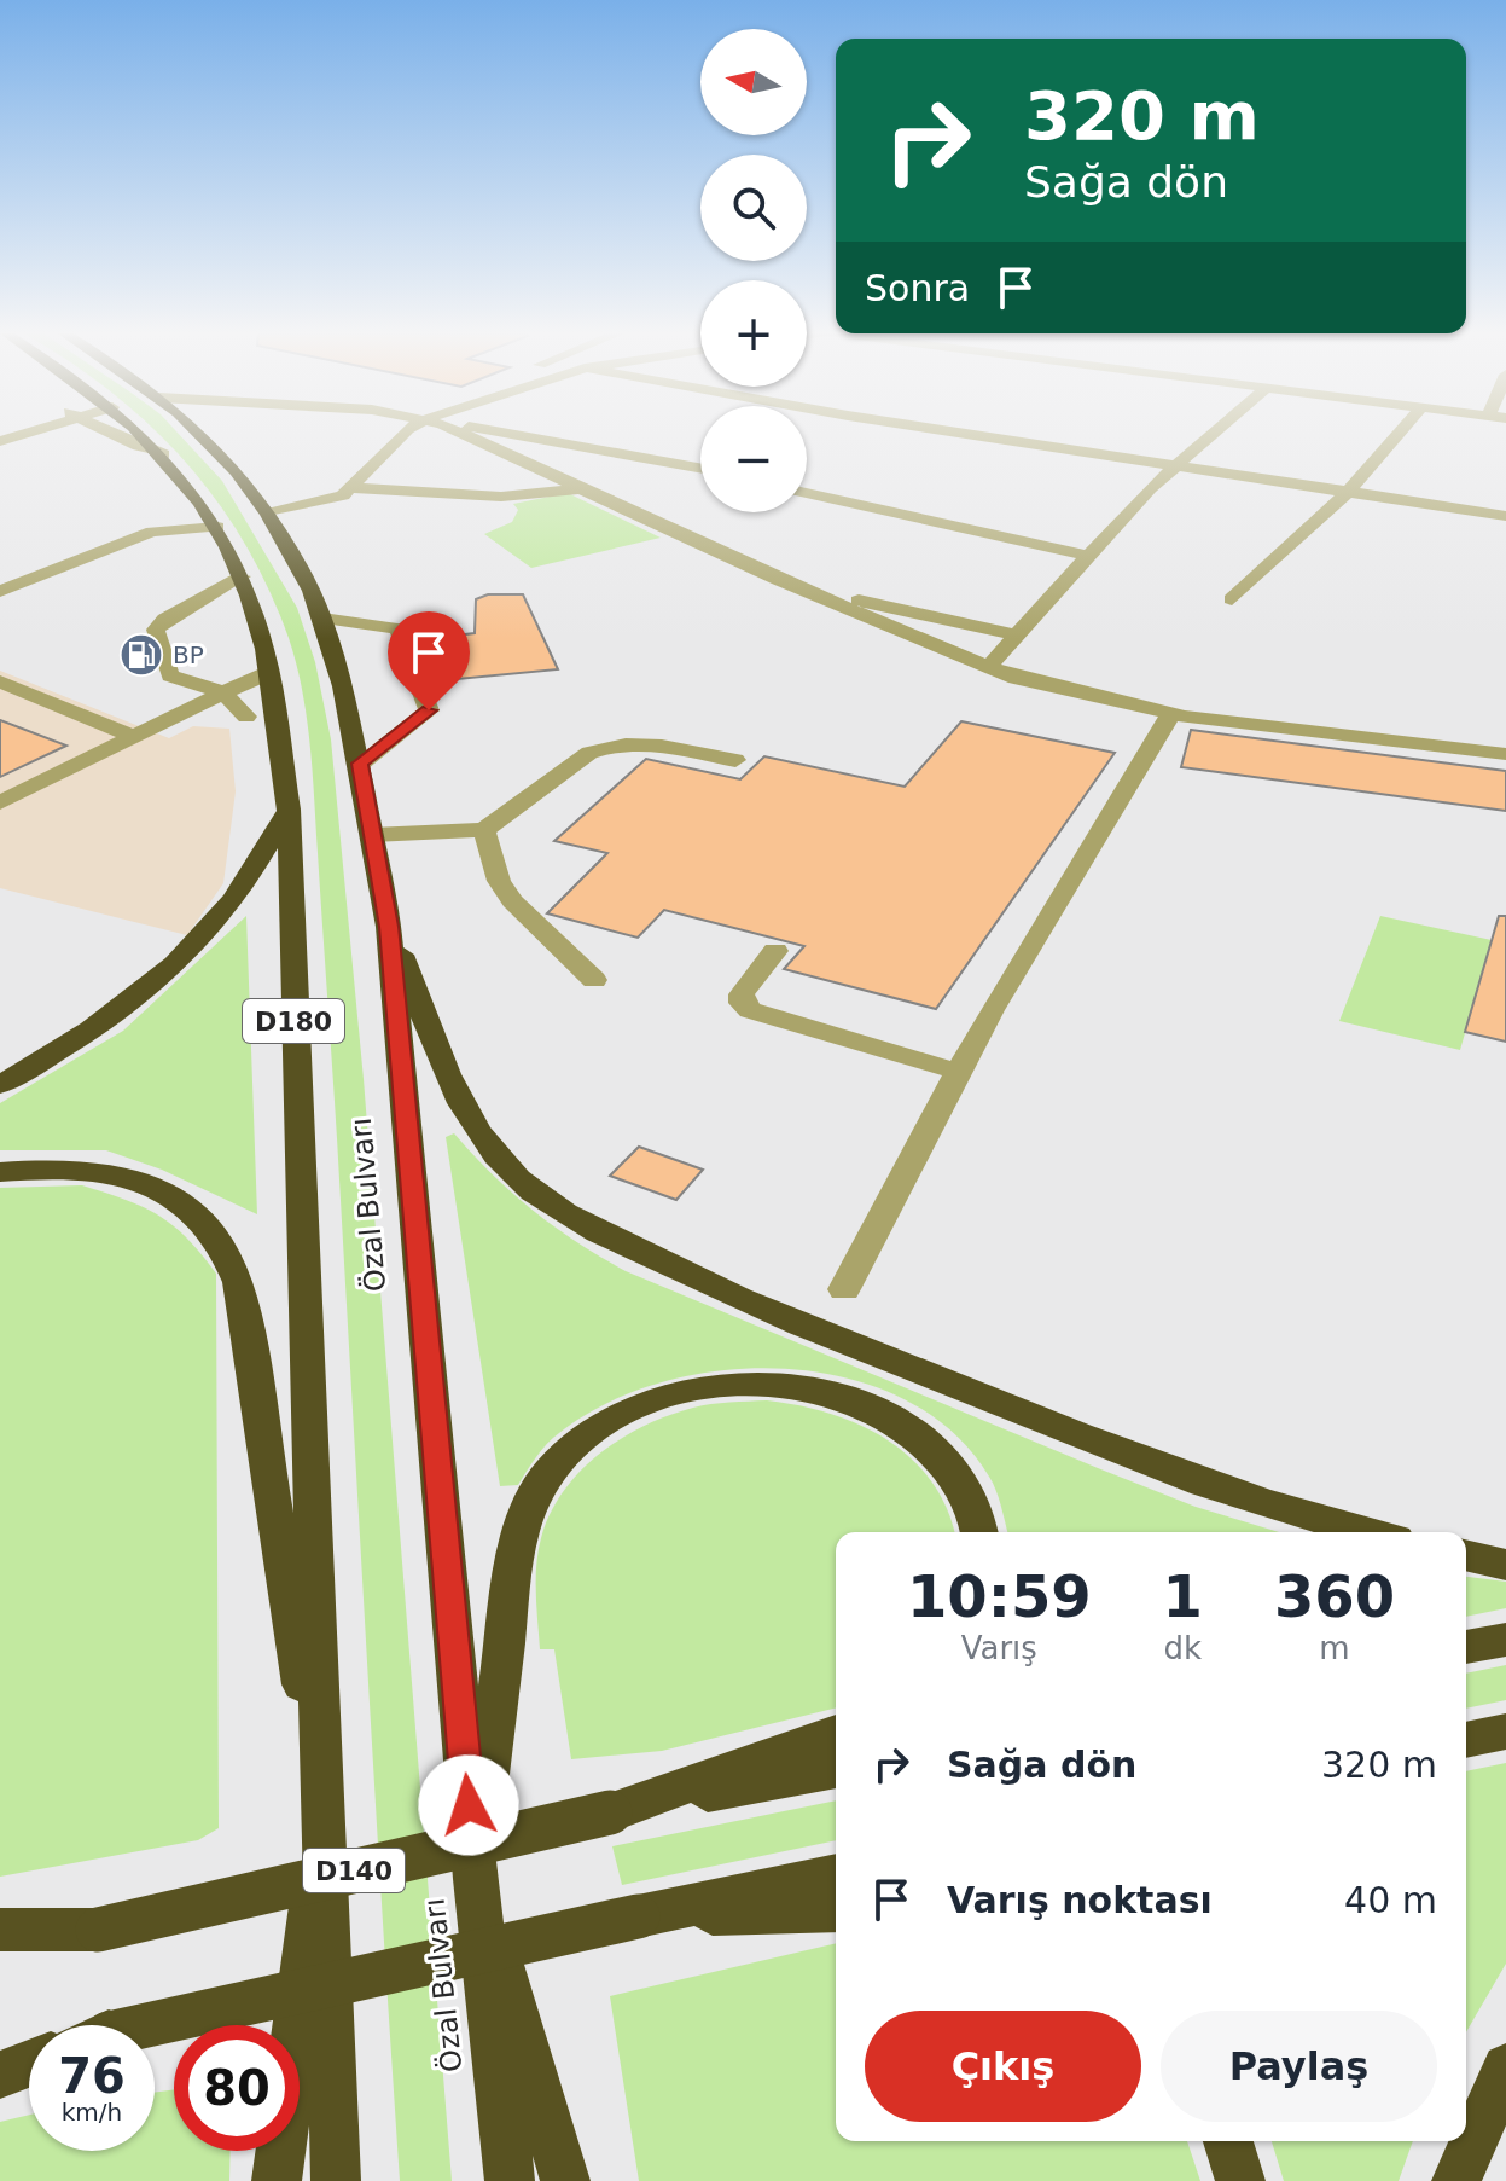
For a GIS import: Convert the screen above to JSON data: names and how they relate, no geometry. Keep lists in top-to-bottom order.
{
  "streets": {
    "highway": ["D180", "Özal Bulvarı", "D140"]
  },
  "crossings": [
    ["D180", "D140"]
  ],
  "places": {
    "fuel station": ["BP"]
  },
  "north": "left",
  "page": {
    "map_buttons": ["+", "−"],
    "turn": ["320 m", "Sağa dön"],
    "then": "Sonra",
    "eta": [
      "10:59",
      "Varış",
      "1",
      "dk",
      "360",
      "m"
    ],
    "list": [
      {
        "name": "Sağa dön",
        "value": "320 m"
      },
      {
        "name": "Varış noktası",
        "value": "40 m"
      }
    ],
    "buttons": ["Çıkış", "Paylaş"],
    "speed": "76 km/h",
    "limit": "80"
  }
}
